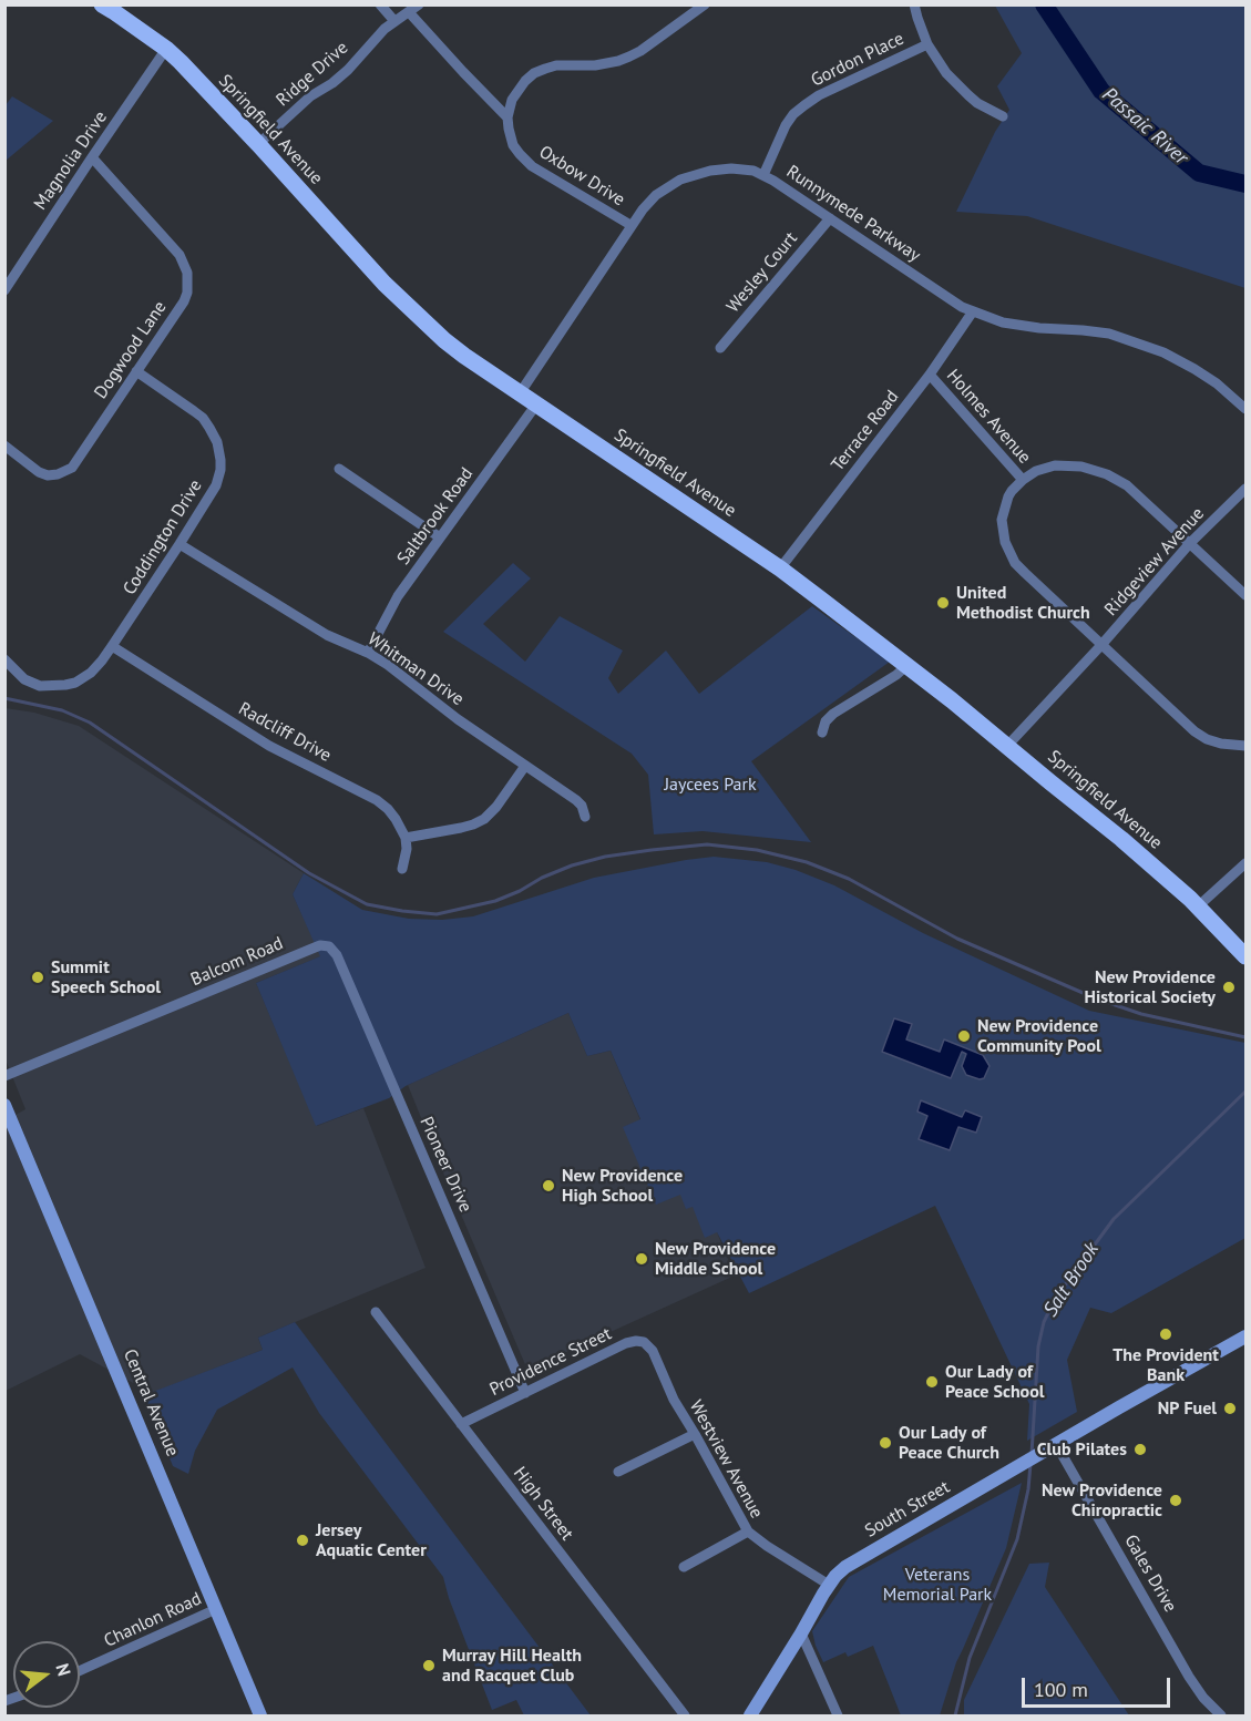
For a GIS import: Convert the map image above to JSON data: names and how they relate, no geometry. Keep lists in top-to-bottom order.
{
  "streets": {
    "main road": ["Springfield Avenue"],
    "street": [
      "Gordon Place",
      "Ridge Drive",
      "Magnolia Drive",
      "Oxbow Drive",
      "Runnymede Parkway",
      "Wesley Court",
      "Dogwood Lane",
      "Holmes Avenue",
      "Terrace Road",
      "Saltbrook Road",
      "Coddington Drive",
      "Ridgeview Avenue",
      "Whitman Drive",
      "Radcliff Drive",
      "Balcom Road",
      "Pioneer Drive",
      "Providence Street",
      "Central Avenue",
      "Westview Avenue",
      "High Street",
      "South Street",
      "Gales Drive",
      "Chanlon Road"
    ]
  },
  "crossings": [
    ["Gordon Place", "Runnymede Parkway"],
    ["Ridge Drive", "Springfield Avenue"],
    ["Springfield Avenue", "Magnolia Drive"],
    ["Springfield Avenue", "Runnymede Parkway"],
    ["Springfield Avenue", "Terrace Road"],
    ["Springfield Avenue", "Saltbrook Road"],
    ["Springfield Avenue", "Ridgeview Avenue"],
    ["Magnolia Drive", "Dogwood Lane"],
    ["Oxbow Drive", "Runnymede Parkway"],
    ["Runnymede Parkway", "Wesley Court"],
    ["Runnymede Parkway", "Terrace Road"],
    ["Dogwood Lane", "Coddington Drive"],
    ["Holmes Avenue", "Terrace Road"],
    ["Holmes Avenue", "Ridgeview Avenue"],
    ["Saltbrook Road", "Whitman Drive"],
    ["Coddington Drive", "Whitman Drive"],
    ["Coddington Drive", "Radcliff Drive"],
    ["Balcom Road", "Pioneer Drive"],
    ["Pioneer Drive", "Providence Street"],
    ["Providence Street", "Westview Avenue"],
    ["Providence Street", "High Street"],
    ["Central Avenue", "Chanlon Road"],
    ["Westview Avenue", "South Street"],
    ["South Street", "Gales Drive"]
  ],
  "water": ["Passaic River", "Salt Brook"],
  "parks": ["Jaycees Park", "Veterans Memorial Park"],
  "places": [
    "United Methodist Church",
    "Summit Speech School",
    "New Providence Historical Society",
    "New Providence Community Pool",
    "New Providence High School",
    "New Providence Middle School",
    "The Provident Bank",
    "Our Lady of Peace School",
    "NP Fuel",
    "Our Lady of Peace Church",
    "Club Pilates",
    "New Providence Chiropractic",
    "Jersey Aquatic Center",
    "Murray Hill Health and Racquet Club"
  ],
  "scale_bar": "100 m",
  "north": "right"
}
